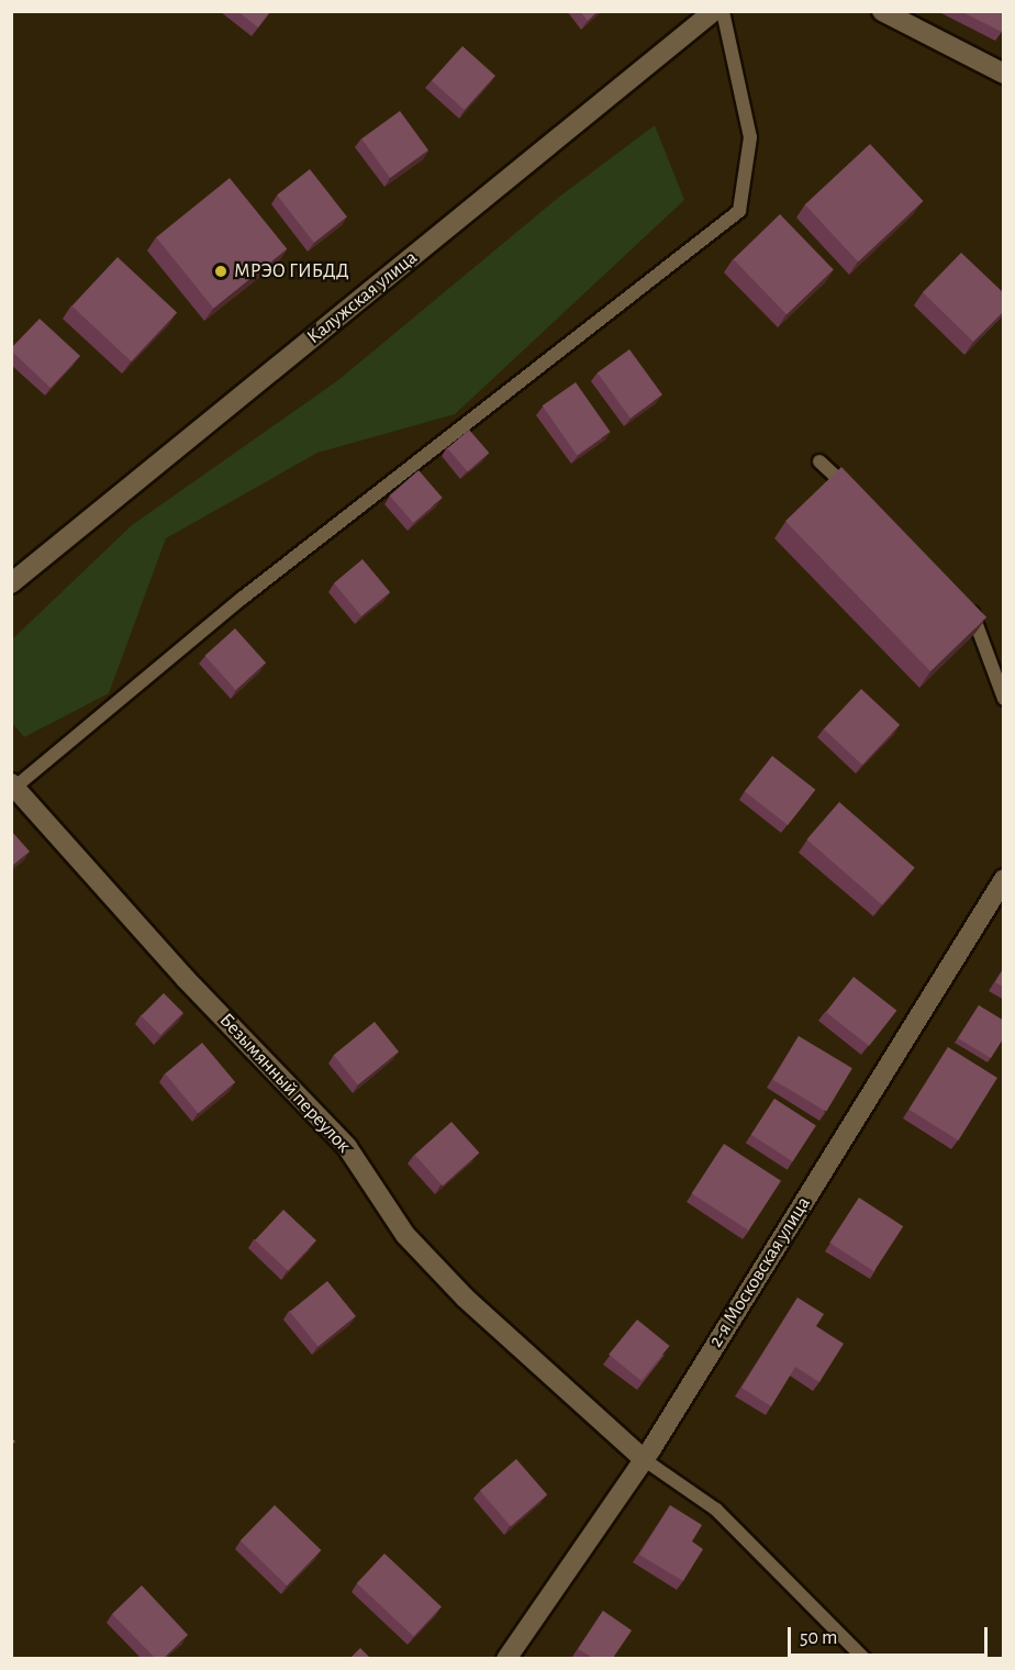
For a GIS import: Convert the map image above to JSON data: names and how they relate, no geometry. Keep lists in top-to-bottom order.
{
  "streets": {
    "street": ["Калужская улица", "Безымянный переулок", "2-я Московская улица"]
  },
  "crossings": [
    ["Безымянный переулок", "2-я Московская улица"]
  ],
  "places": ["МРЭО ГИБДД"],
  "scale_bar": "50 m"
}
